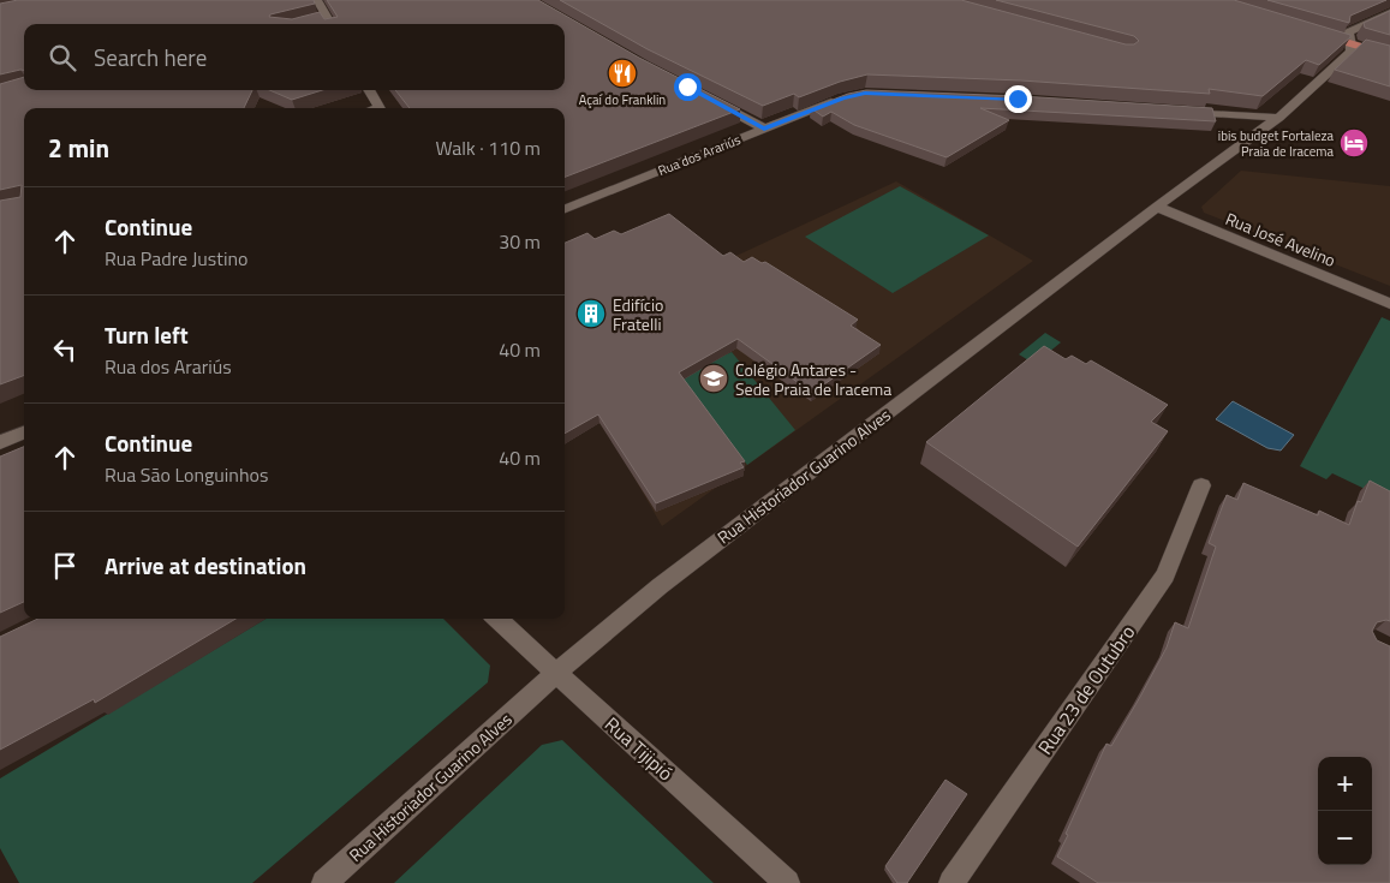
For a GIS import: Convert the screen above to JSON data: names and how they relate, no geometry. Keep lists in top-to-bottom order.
{
  "streets": {
    "street": [
      "Rua dos Arariús",
      "Rua José Avelino",
      "Rua Historiador Guarino Alves",
      "Rua 23 de Outubro",
      "Rua Tijipió"
    ]
  },
  "crossings": [
    ["Rua José Avelino", "Rua Historiador Guarino Alves"],
    ["Rua Historiador Guarino Alves", "Rua Tijipió"]
  ],
  "places": {
    "restaurant": ["Açaí do Franklin"],
    "hotel": ["ibis budget Fortaleza Praia de Iracema"],
    "building": ["Edifício Fratelli"],
    "school or university": ["Colégio Antares - Sede Praia de Iracema"]
  },
  "page": {
    "search": "Search here",
    "heading": ["2 min", "Walk · 110 m"],
    "list": [
      ["Continue", "Rua Padre Justino", "30 m"],
      ["Turn left", "Rua dos Arariús", "40 m"],
      ["Continue", "Rua São Longuinhos", "40 m"],
      "Arrive at destination"
    ],
    "map_buttons": ["+", "−"]
  }
}
